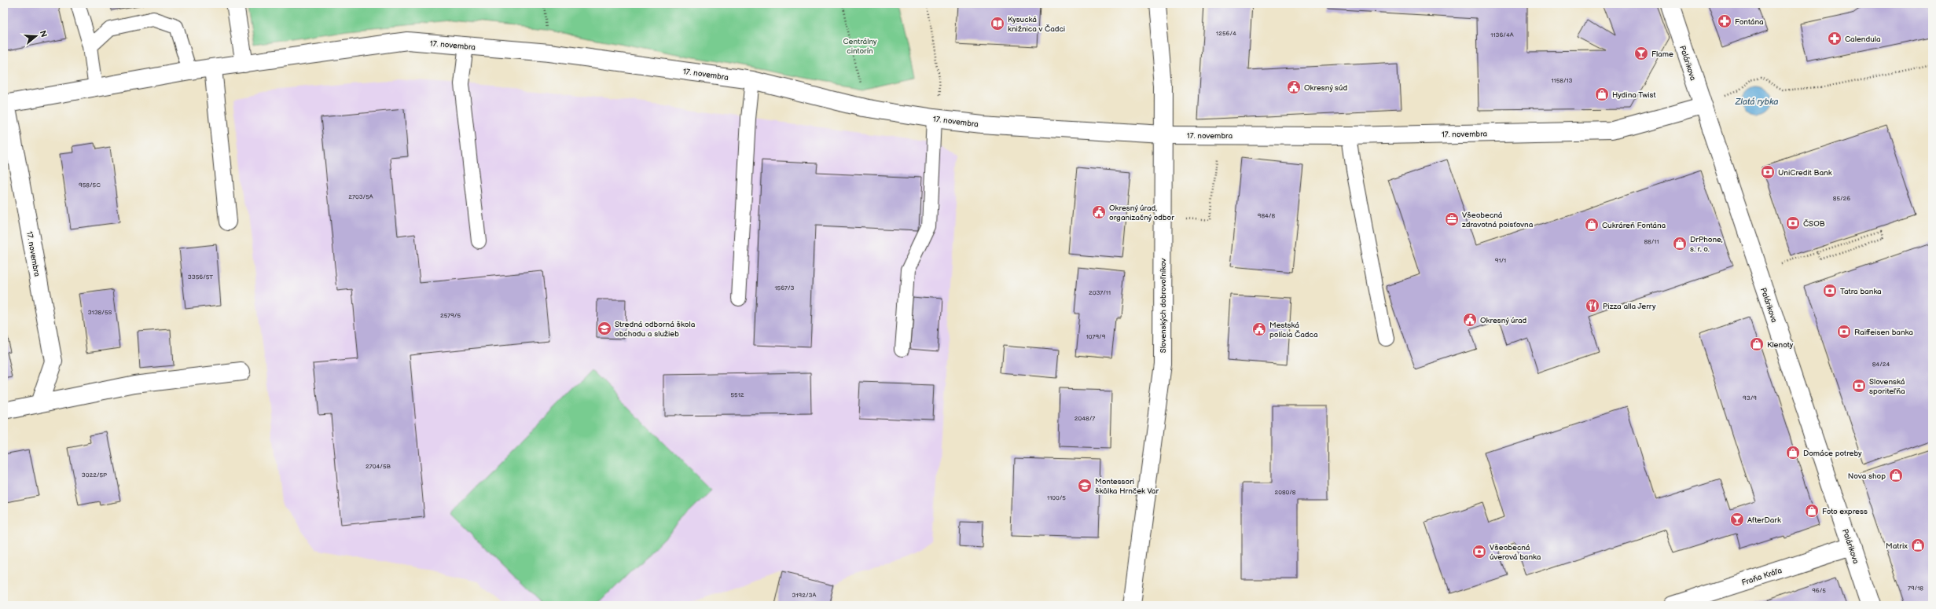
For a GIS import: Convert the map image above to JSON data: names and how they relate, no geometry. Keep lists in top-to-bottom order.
{
  "streets": {
    "street": [
      "17. novembra",
      "Palárikova",
      "Slovenských dobrovoľníkov",
      "Fraňa Kráľa"
    ]
  },
  "crossings": [
    ["17. novembra", "Palárikova"],
    ["17. novembra", "Slovenských dobrovoľníkov"],
    ["Palárikova", "Fraňa Kráľa"]
  ],
  "water": ["Zlatá rybka"],
  "parks": ["Centrálny cintorín"],
  "places": {
    "pharmacy": ["Fontána", "Calendula"],
    "library": ["Kysucká knižnica v Čadci"],
    "bar": ["Flame", "AfterDark"],
    "public building": [
      "Okresný súd",
      "Okresný úrad, organizačný odbor",
      "Okresný úrad",
      "Mestská polícia Čadca"
    ],
    "shop": [
      "Hydina Twist",
      "Cukráreň Fontána",
      "DrPhone, s. r. o.",
      "Klenoty",
      "Domáce potreby",
      "Nova shop",
      "Foto express",
      "Matrix"
    ],
    "bank": [
      "UniCredit Bank",
      "ČSOB",
      "Tatra banka",
      "Raiffeisen banka",
      "Slovenská sporiteľňa",
      "Všeobecná úverová banka"
    ],
    "office": ["Všeobecná zdravotná poisťovna"],
    "restaurant": ["Pizza alla Jerry"],
    "school or university": ["Stredná odborná škola obchodu a služieb", "Montessori škôlka Hrnček Var"]
  },
  "house_numbers": [
    "1256/4",
    "1136/4A",
    "1158/13",
    "958/5C",
    "2703/5A",
    "85/26",
    "984/8",
    "88/11",
    "91/1",
    "3356/5T",
    "1567/3",
    "2037/11",
    "3138/5S",
    "2579/5",
    "1079/9",
    "84/24",
    "5512",
    "93/9",
    "2048/7",
    "2704/5B",
    "3022/5P",
    "2080/8",
    "1100/5",
    "79/18",
    "96/5",
    "3192/3A"
  ],
  "north": "right"
}
